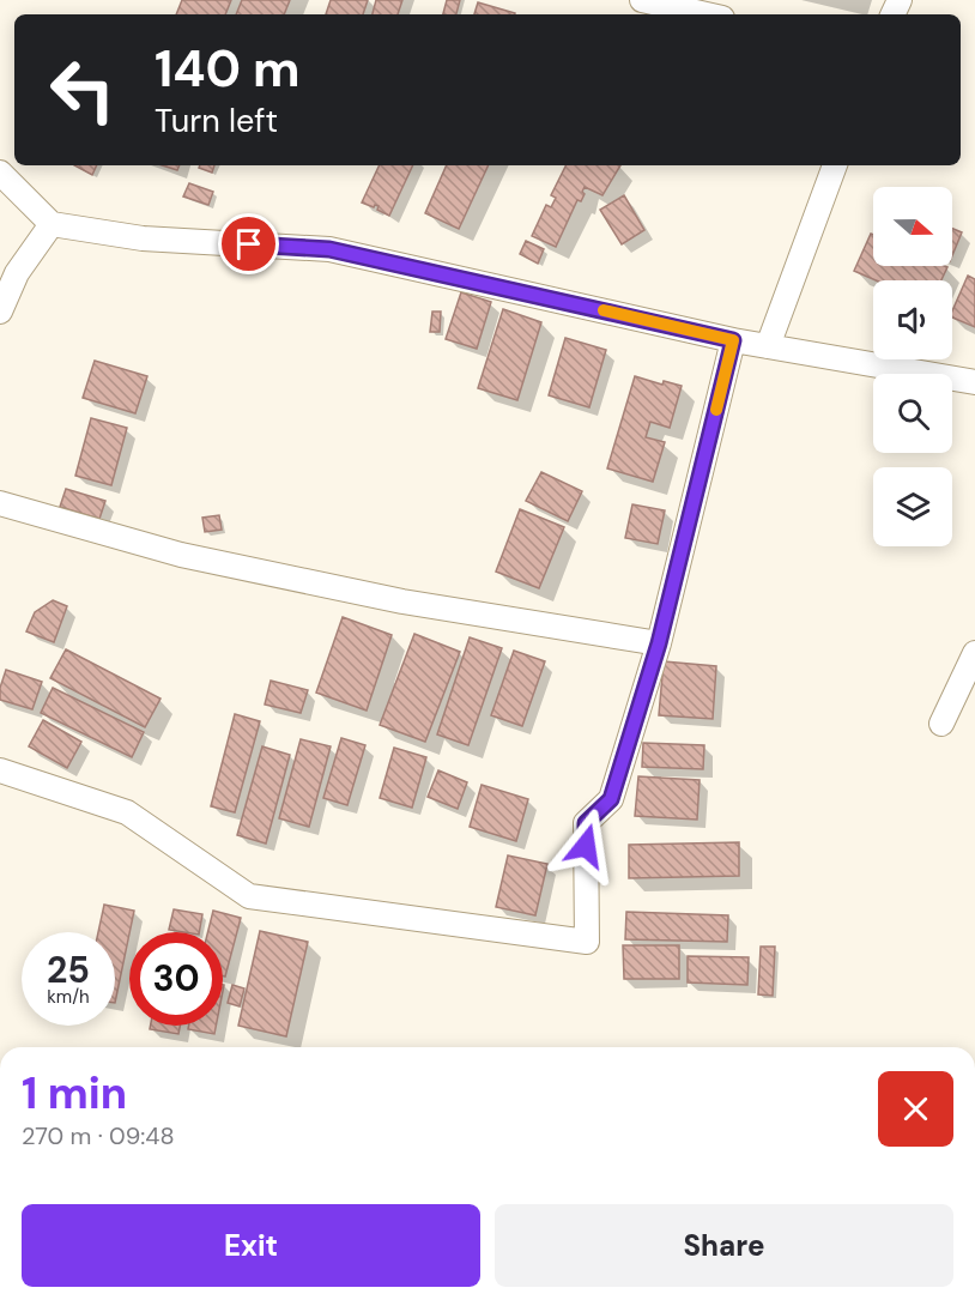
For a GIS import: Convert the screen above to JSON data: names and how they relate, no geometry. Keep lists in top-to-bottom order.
{
  "north": "right",
  "page": {
    "turn": ["140 m", "Turn left"],
    "speed": "25 km/h",
    "limit": "30",
    "heading": ["1 min", "270 m · 09:48"],
    "buttons": ["Exit", "Share"]
  }
}
